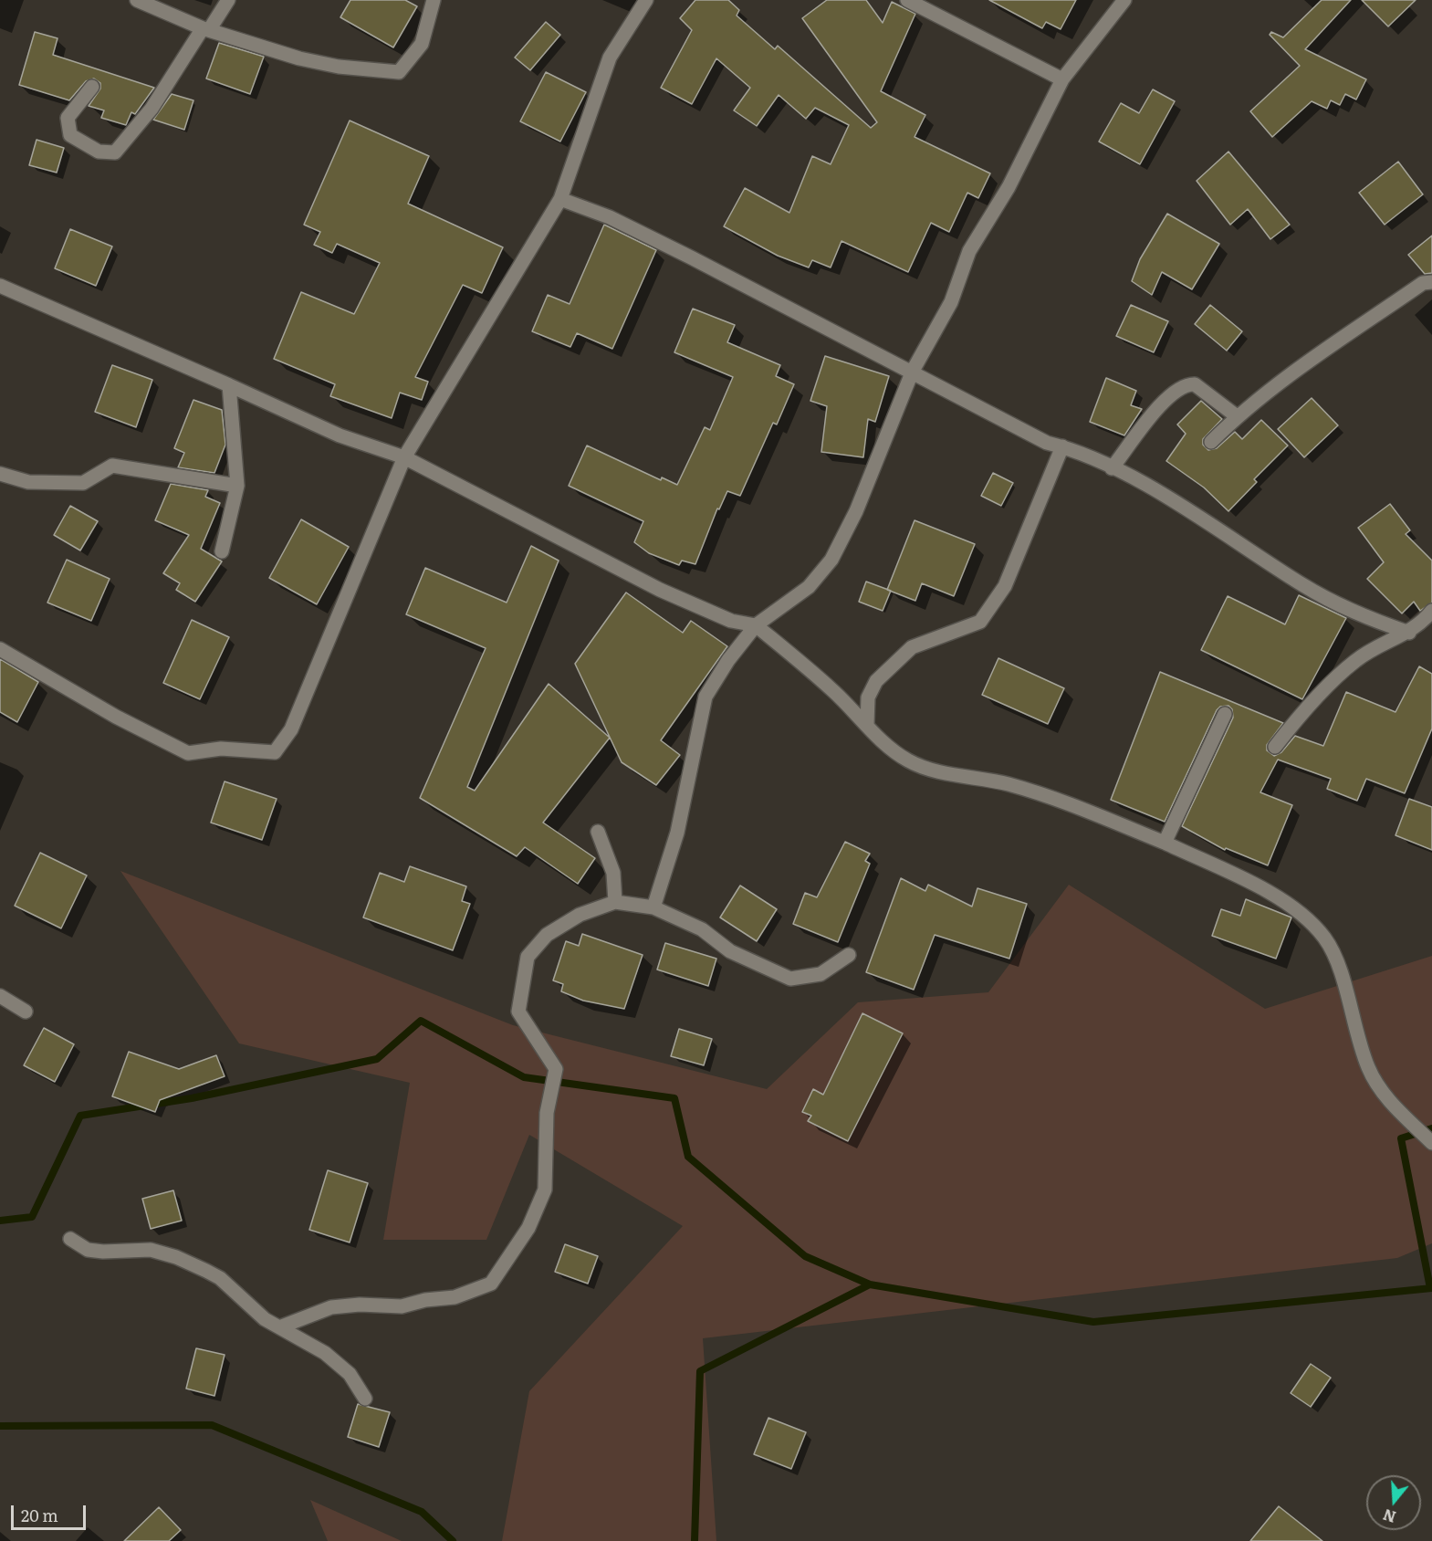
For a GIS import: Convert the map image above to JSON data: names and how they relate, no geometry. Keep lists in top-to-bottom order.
{
  "scale_bar": "20 m",
  "north": "bottom"
}
